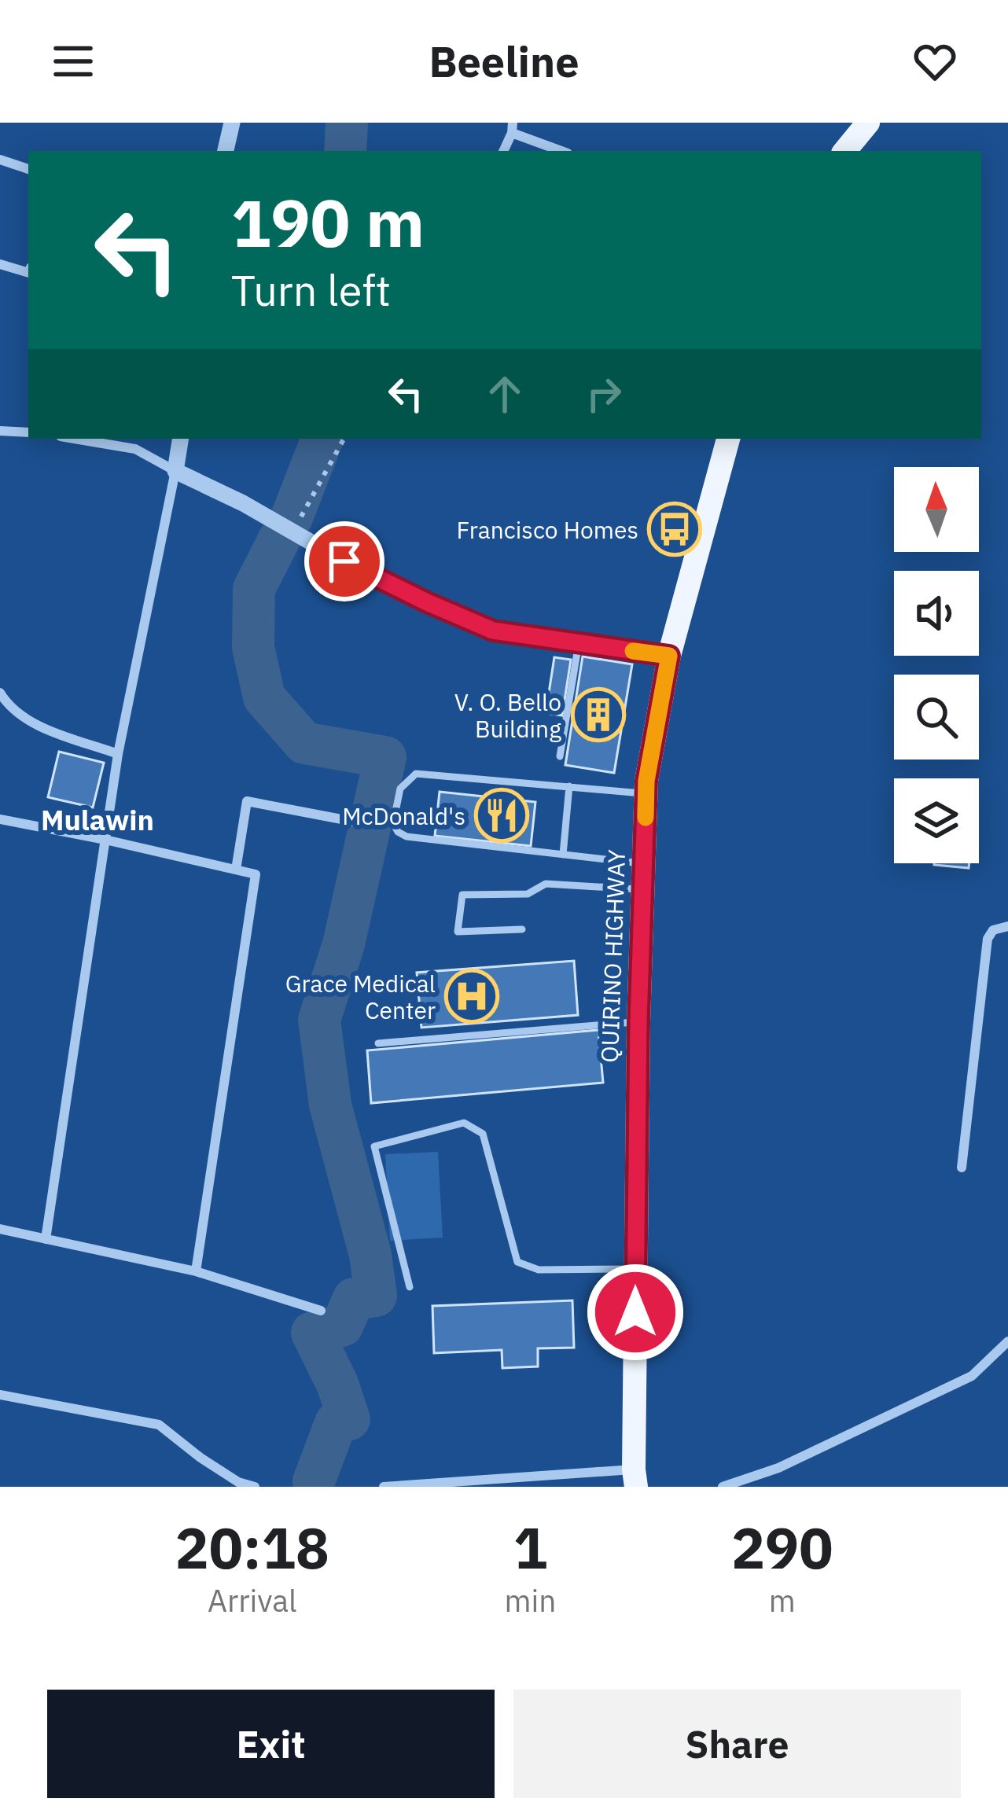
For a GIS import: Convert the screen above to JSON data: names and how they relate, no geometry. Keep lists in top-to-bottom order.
{
  "streets": {
    "main road": ["QUIRINO HIGHWAY"]
  },
  "districts": ["Mulawin"],
  "places": {
    "bus stop": ["Francisco Homes"],
    "building": ["V. O. Bello Building"],
    "restaurant": ["McDonald's"],
    "hospital": ["Grace Medical Center"]
  },
  "north": "top",
  "page": {
    "header": "Beeline",
    "turn": ["190 m", "Turn left"],
    "eta": [
      "20:18",
      "Arrival",
      "1",
      "min",
      "290",
      "m"
    ],
    "buttons": ["Exit", "Share"]
  }
}
